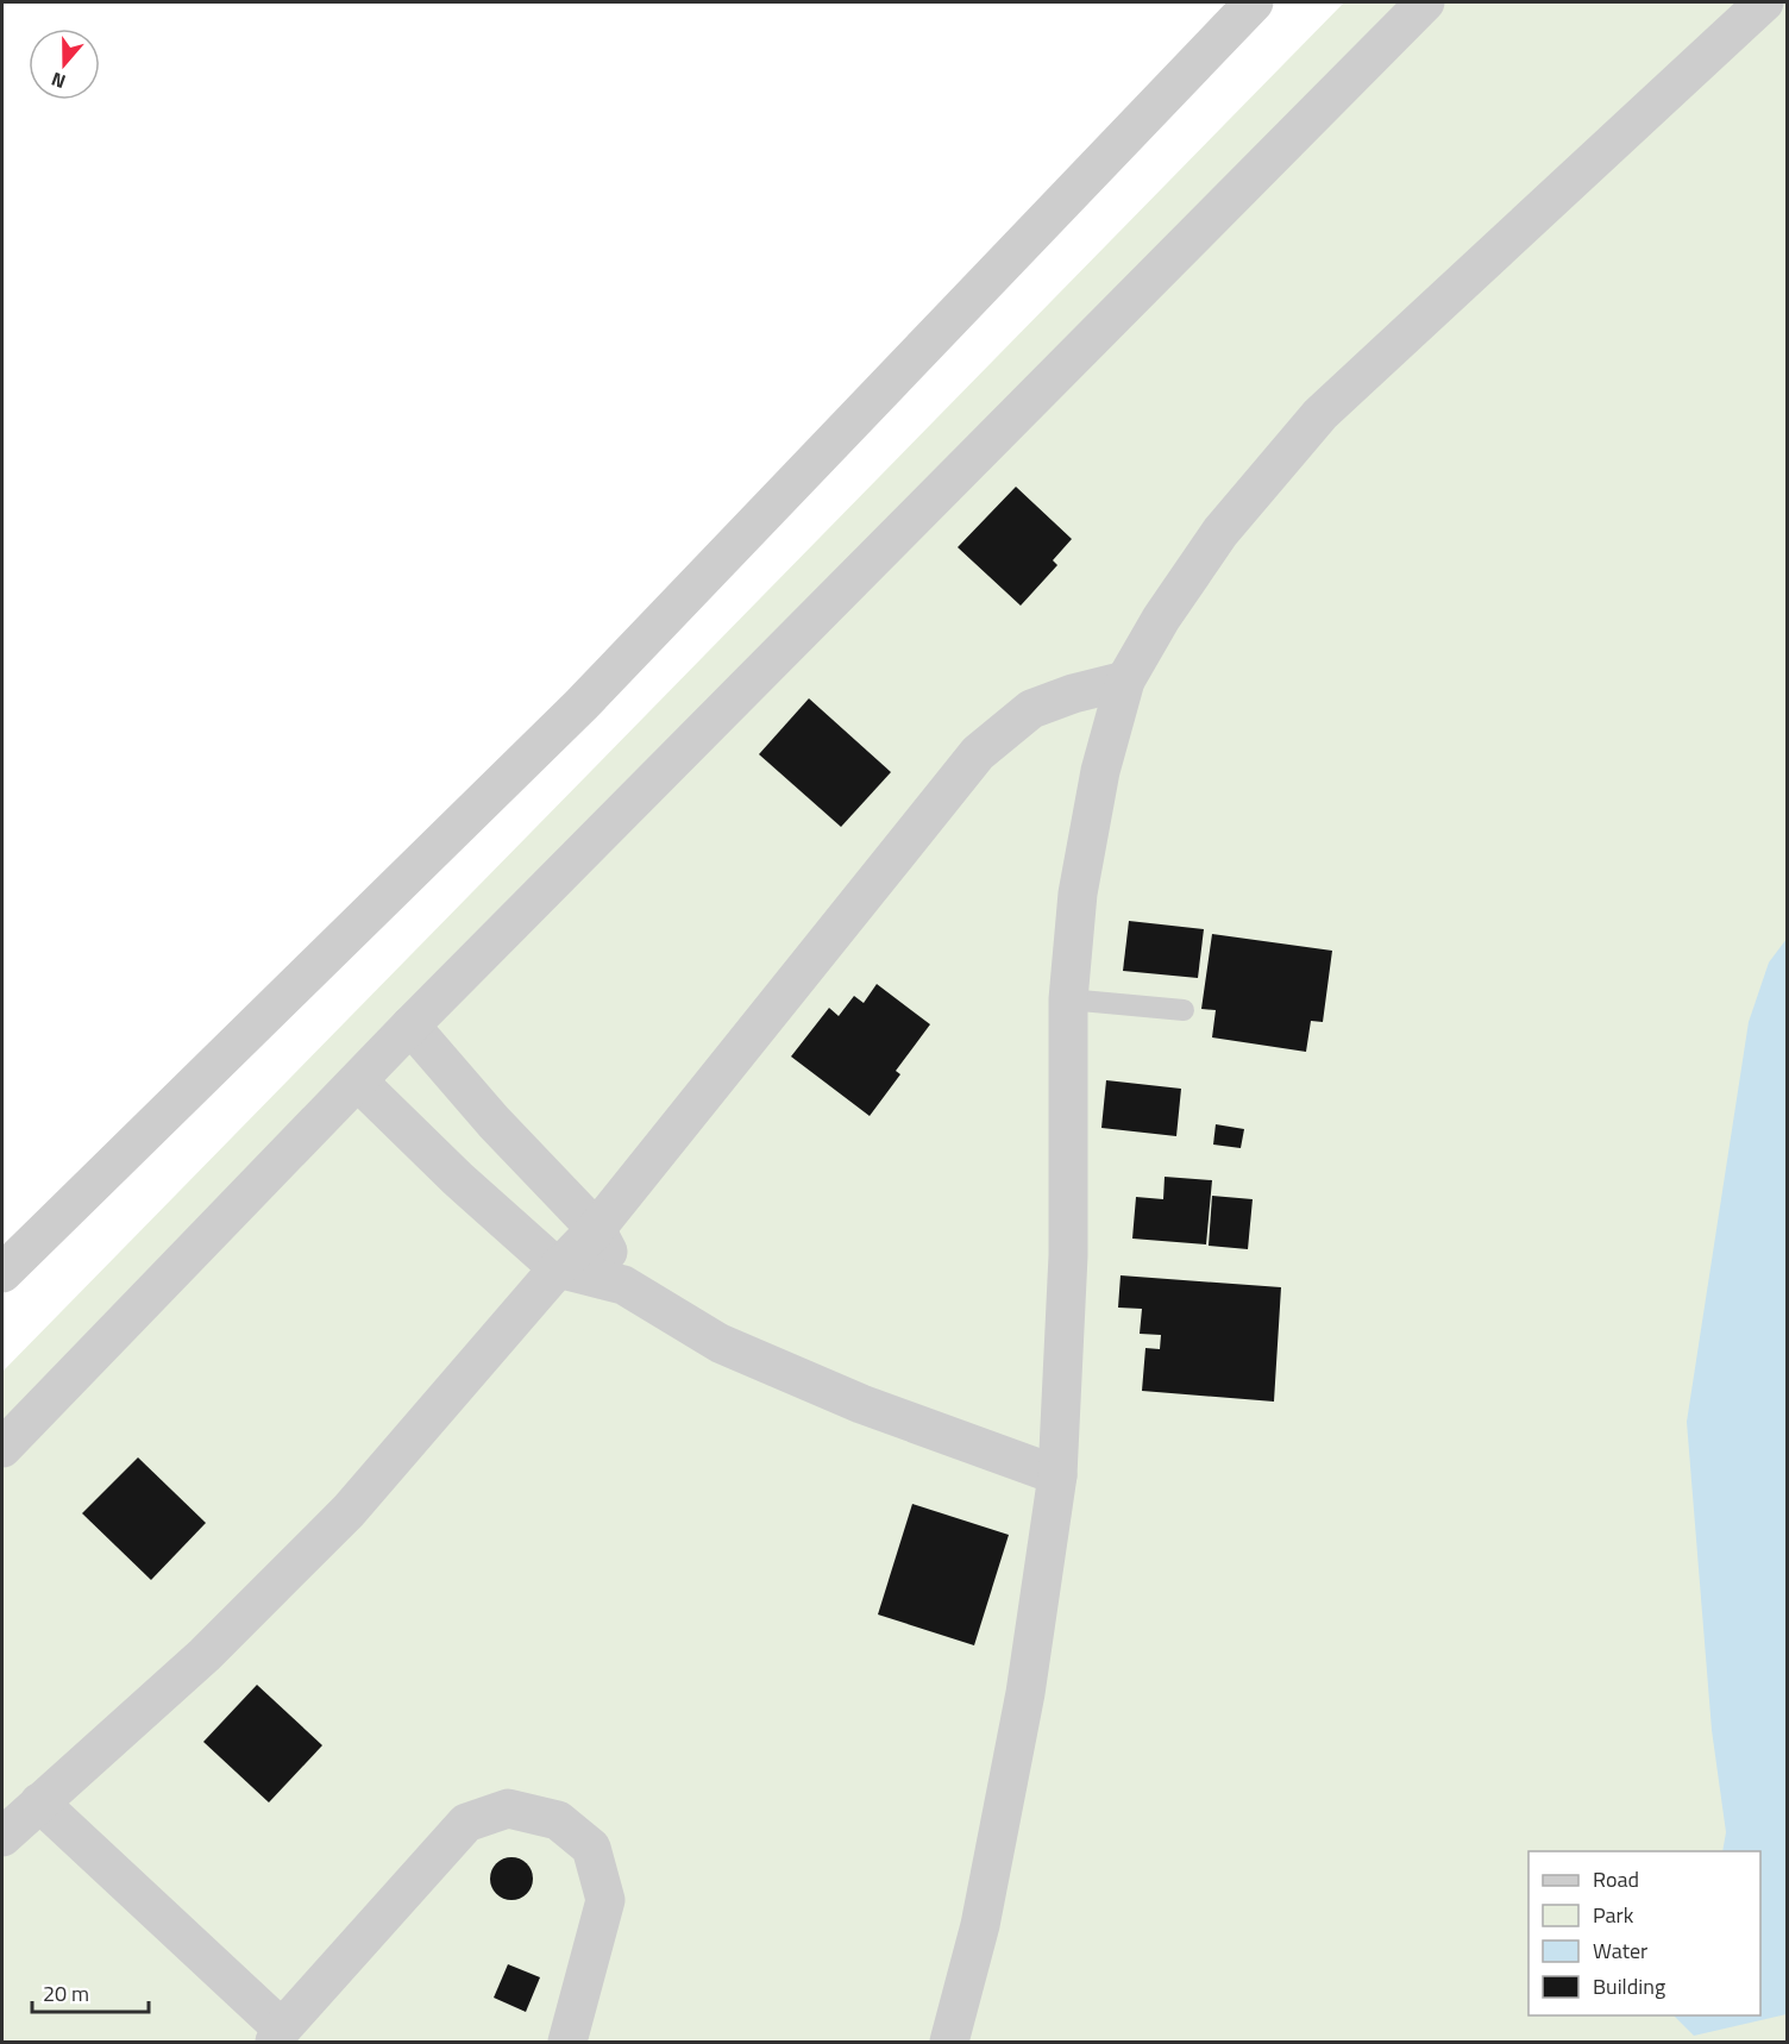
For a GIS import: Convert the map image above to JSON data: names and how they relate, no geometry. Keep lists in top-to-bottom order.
{
  "legend": [
    "Road",
    "Park",
    "Water",
    "Building"
  ],
  "scale_bar": "20 m",
  "north": "bottom"
}
